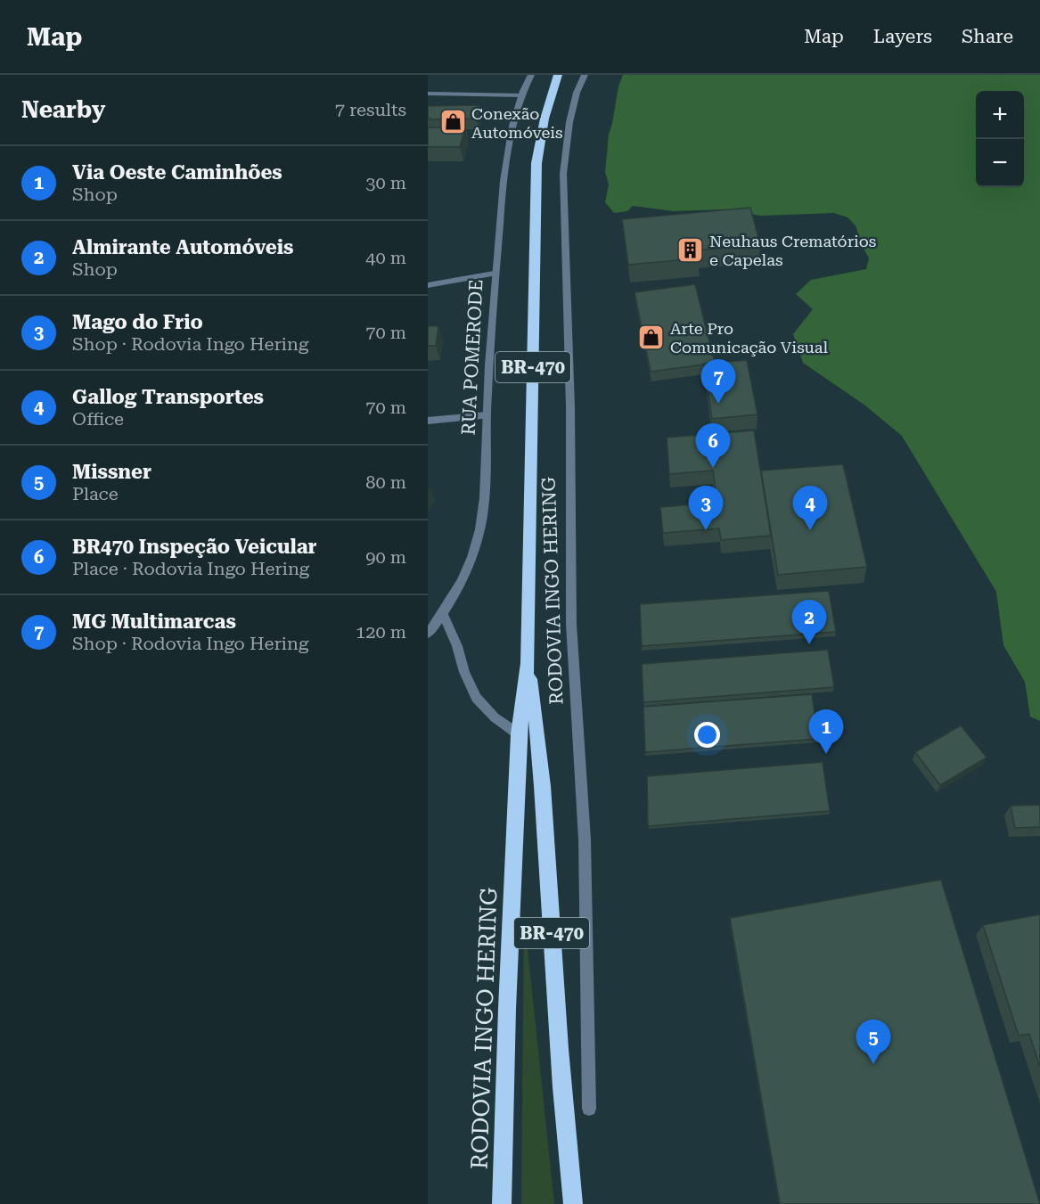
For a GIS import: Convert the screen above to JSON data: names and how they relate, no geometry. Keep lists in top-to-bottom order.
{
  "streets": {
    "highway": ["BR-470", "RODOVIA INGO HERING"],
    "street": ["RUA POMERODE"]
  },
  "places": {
    "shop": ["Conexão Automóveis", "Arte Pro Comunicação Visual"],
    "building": ["Neuhaus Crematórios e Capelas"]
  },
  "page": {
    "header": "Map",
    "nav": ["Map", "Layers", "Share"],
    "heading": ["Nearby", "7 results"],
    "map_buttons": ["+", "−"],
    "list": [
      {
        "mark": "1",
        "name": "Via Oeste Caminhões",
        "note": "Shop",
        "value": "30 m"
      },
      {
        "mark": "2",
        "name": "Almirante Automóveis",
        "note": "Shop",
        "value": "40 m"
      },
      {
        "mark": "3",
        "name": "Mago do Frio",
        "note": "Shop · Rodovia Ingo Hering",
        "value": "70 m"
      },
      {
        "mark": "4",
        "name": "Gallog Transportes",
        "note": "Office",
        "value": "70 m"
      },
      {
        "mark": "5",
        "name": "Missner",
        "note": "Place",
        "value": "80 m"
      },
      {
        "mark": "6",
        "name": "BR470 Inspeção Veicular",
        "note": "Place · Rodovia Ingo Hering",
        "value": "90 m"
      },
      {
        "mark": "7",
        "name": "MG Multimarcas",
        "note": "Shop · Rodovia Ingo Hering",
        "value": "120 m"
      }
    ],
    "pins": [
      "7",
      "6",
      "3",
      "4",
      "2",
      "1",
      "5"
    ]
  }
}
